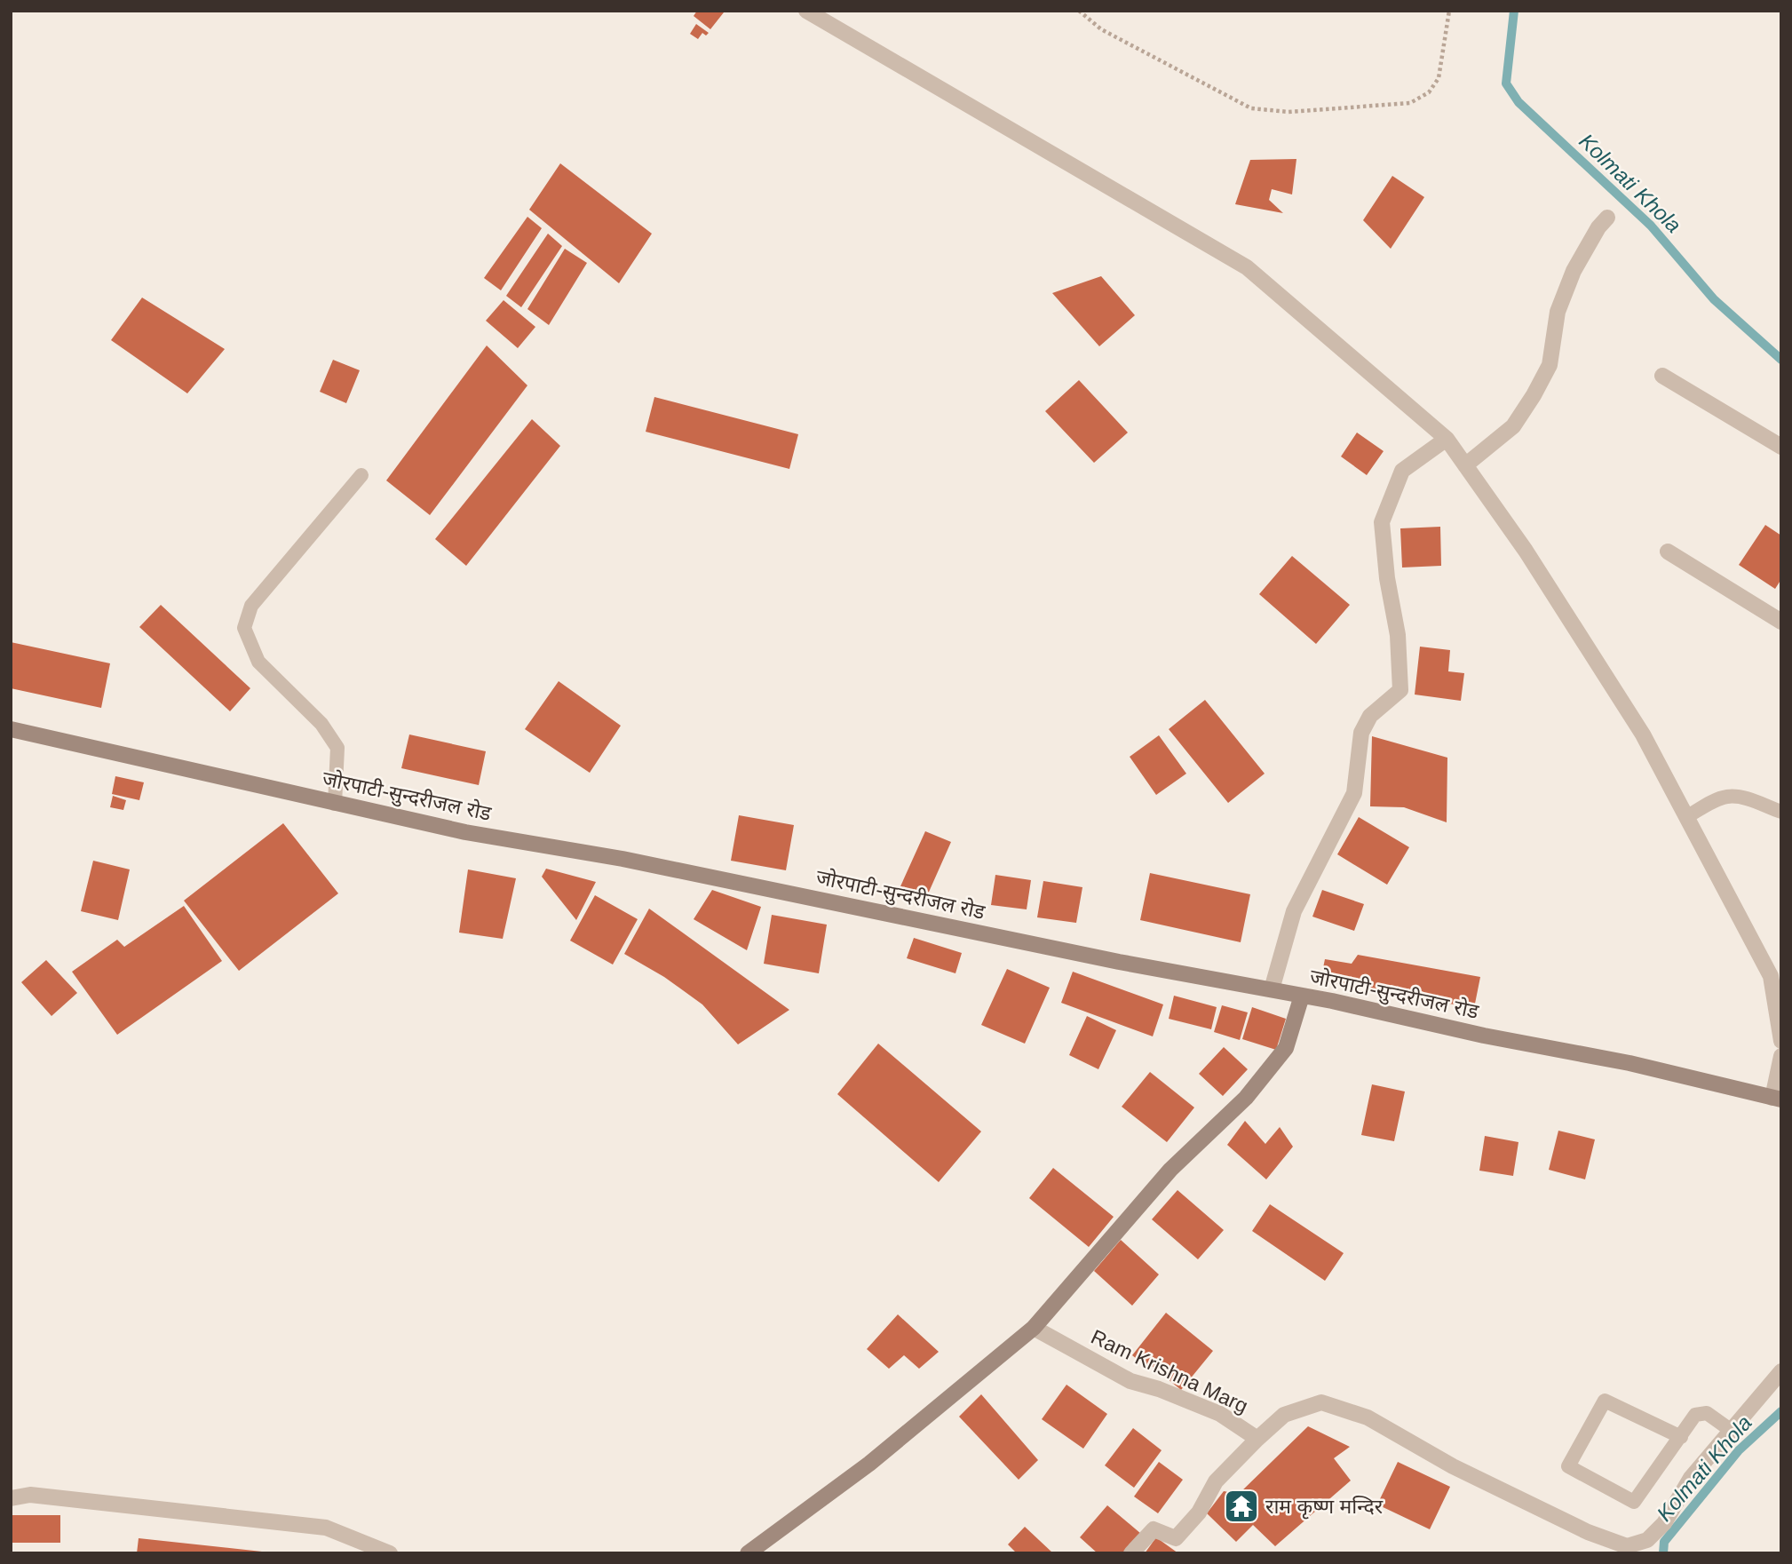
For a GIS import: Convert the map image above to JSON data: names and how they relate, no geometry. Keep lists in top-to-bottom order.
{
  "streets": {
    "main road": ["जोरपाटी-सुन्दरीजल रोड"],
    "street": ["Ram Krishna Marg"]
  },
  "water": ["Kolmati Khola"],
  "places": {
    "temple": ["राम कृष्ण मन्दिर"]
  }
}
